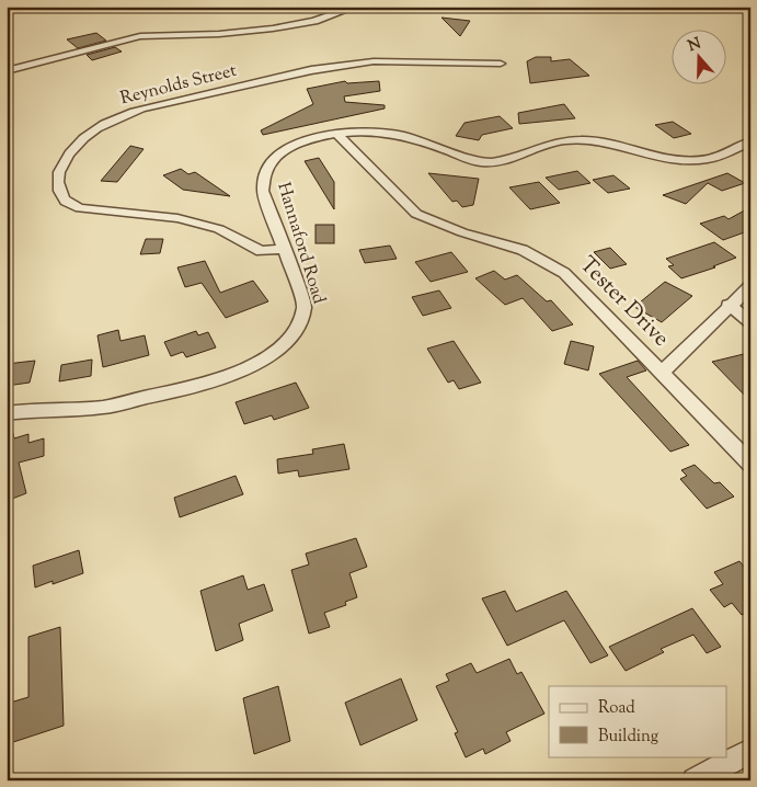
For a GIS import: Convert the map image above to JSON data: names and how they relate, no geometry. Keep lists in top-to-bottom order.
{
  "streets": {
    "street": ["Reynolds Street", "Hannaford Road", "Tester Drive"]
  },
  "crossings": [
    ["Reynolds Street", "Hannaford Road"],
    ["Hannaford Road", "Tester Drive"]
  ],
  "legend": ["Road", "Building"],
  "north": "top"
}
